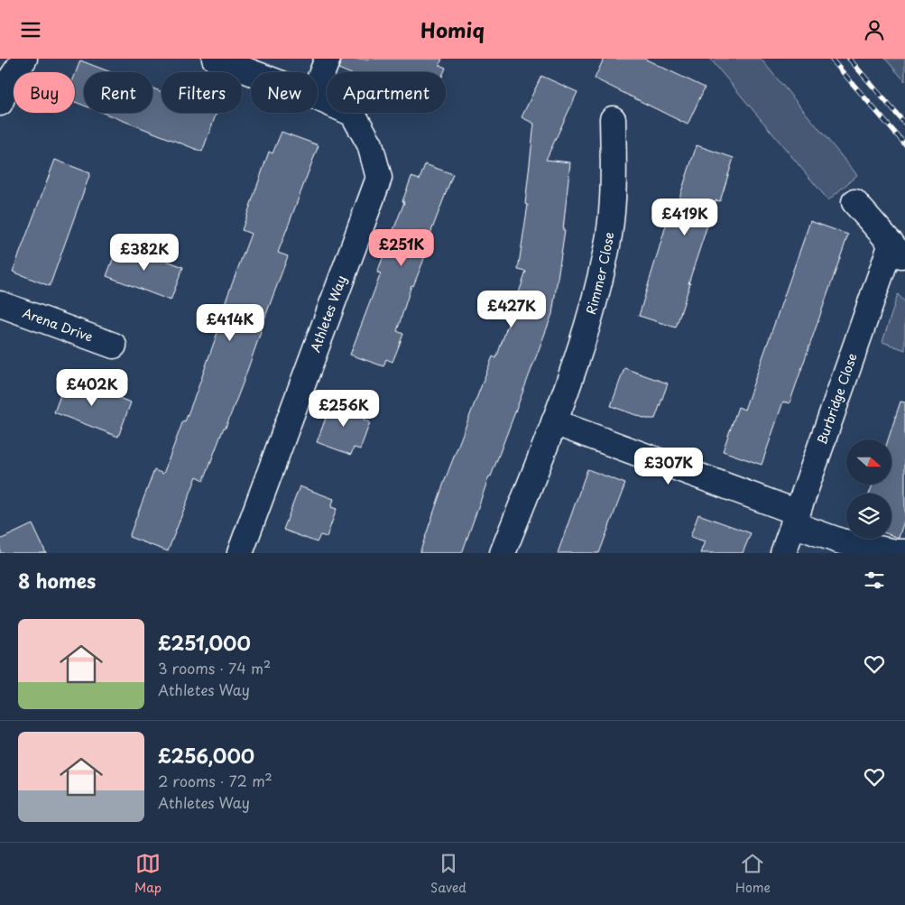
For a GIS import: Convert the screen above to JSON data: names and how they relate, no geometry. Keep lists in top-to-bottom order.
{
  "streets": {
    "street": [
      "Rimmer Close",
      "Athletes Way",
      "Arena Drive",
      "Burbridge Close"
    ]
  },
  "north": "right",
  "page": {
    "header": "Homiq",
    "chip": [
      "Buy",
      "Rent",
      "Filters",
      "New",
      "Apartment"
    ],
    "price": [
      "£419K",
      "£251K",
      "£382K",
      "£427K",
      "£414K",
      "£402K",
      "£256K",
      "£307K"
    ],
    "heading": "8 homes",
    "list": [
      {
        "name": "£251,000",
        "note": "3 rooms · 74 m² · Athletes Way"
      },
      {
        "name": "£256,000",
        "note": "2 rooms · 72 m² · Athletes Way"
      }
    ],
    "tabs": ["Map", "Saved", "Home"]
  }
}
